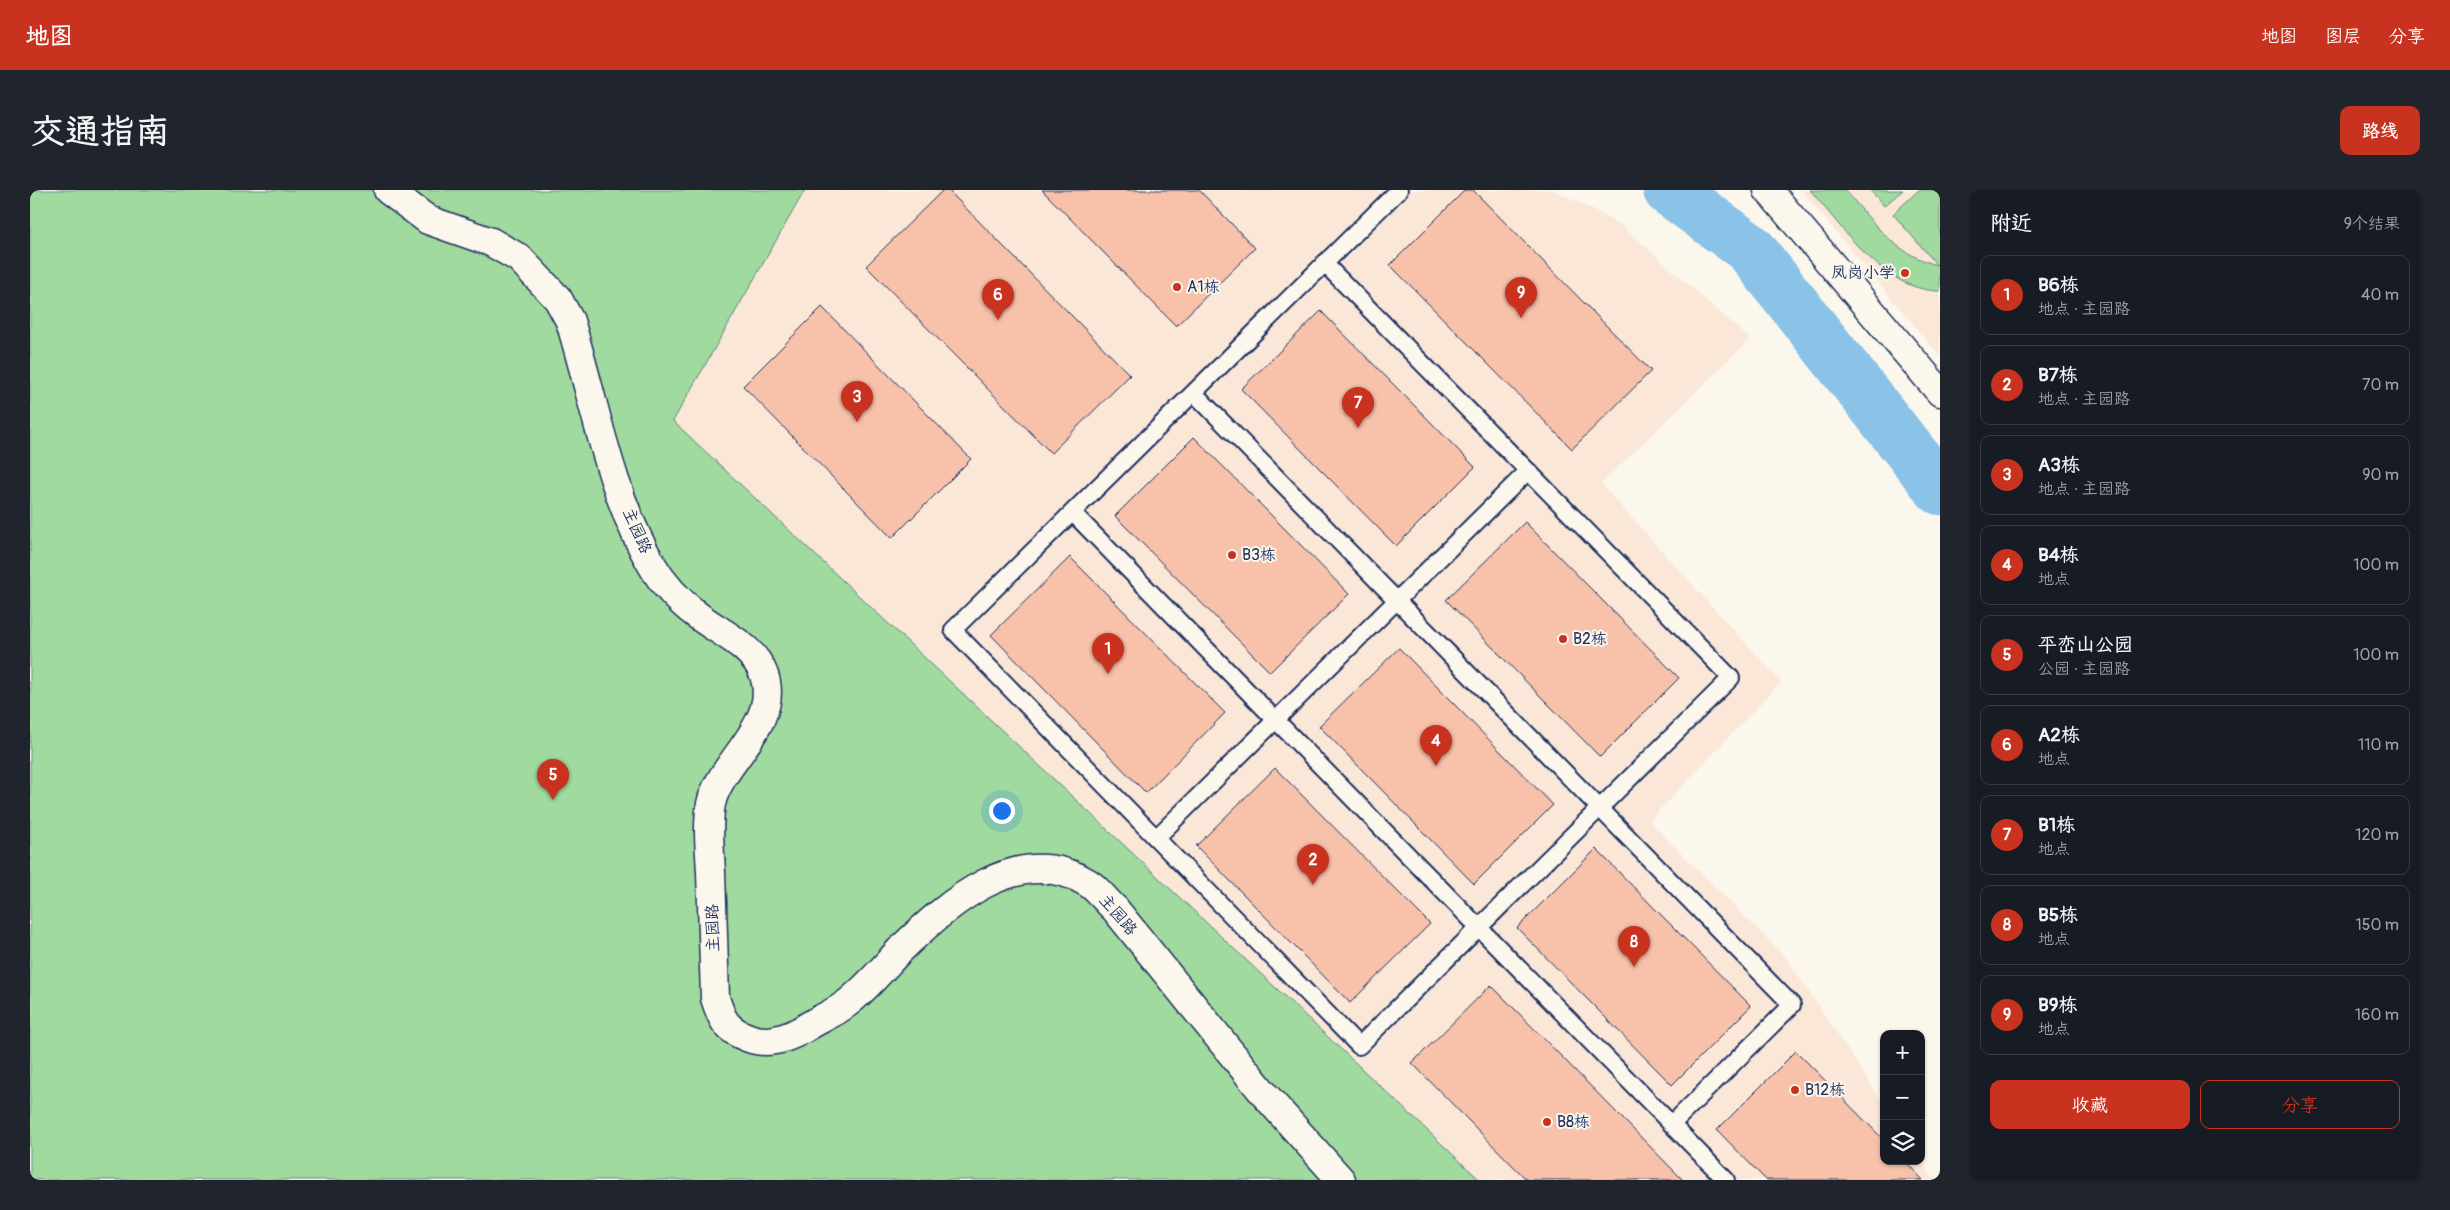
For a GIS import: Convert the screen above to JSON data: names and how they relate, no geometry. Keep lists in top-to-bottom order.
{
  "streets": {
    "street": ["主园路"]
  },
  "places": [
    "凤岗小学",
    "A1栋",
    "B3栋",
    "B2栋",
    "B12栋",
    "B8栋"
  ],
  "page": {
    "header": "地图",
    "nav": ["地图", "图层", "分享"],
    "buttons": [
      "路线",
      ["收藏", "分享"]
    ],
    "title": "交通指南",
    "heading": ["附近", "9个结果"],
    "list": [
      {
        "mark": "1",
        "name": "B6栋",
        "note": "地点 · 主园路",
        "value": "40 m"
      },
      {
        "mark": "2",
        "name": "B7栋",
        "note": "地点 · 主园路",
        "value": "70 m"
      },
      {
        "mark": "3",
        "name": "A3栋",
        "note": "地点 · 主园路",
        "value": "90 m"
      },
      {
        "mark": "4",
        "name": "B4栋",
        "note": "地点",
        "value": "100 m"
      },
      {
        "mark": "5",
        "name": "平峦山公园",
        "note": "公园 · 主园路",
        "value": "100 m"
      },
      {
        "mark": "6",
        "name": "A2栋",
        "note": "地点",
        "value": "110 m"
      },
      {
        "mark": "7",
        "name": "B1栋",
        "note": "地点",
        "value": "120 m"
      },
      {
        "mark": "8",
        "name": "B5栋",
        "note": "地点",
        "value": "150 m"
      },
      {
        "mark": "9",
        "name": "B9栋",
        "note": "地点",
        "value": "160 m"
      }
    ],
    "pins": [
      "9",
      "6",
      "3",
      "7",
      "1",
      "4",
      "5",
      "2",
      "8"
    ],
    "map_buttons": ["+", "−"]
  }
}
